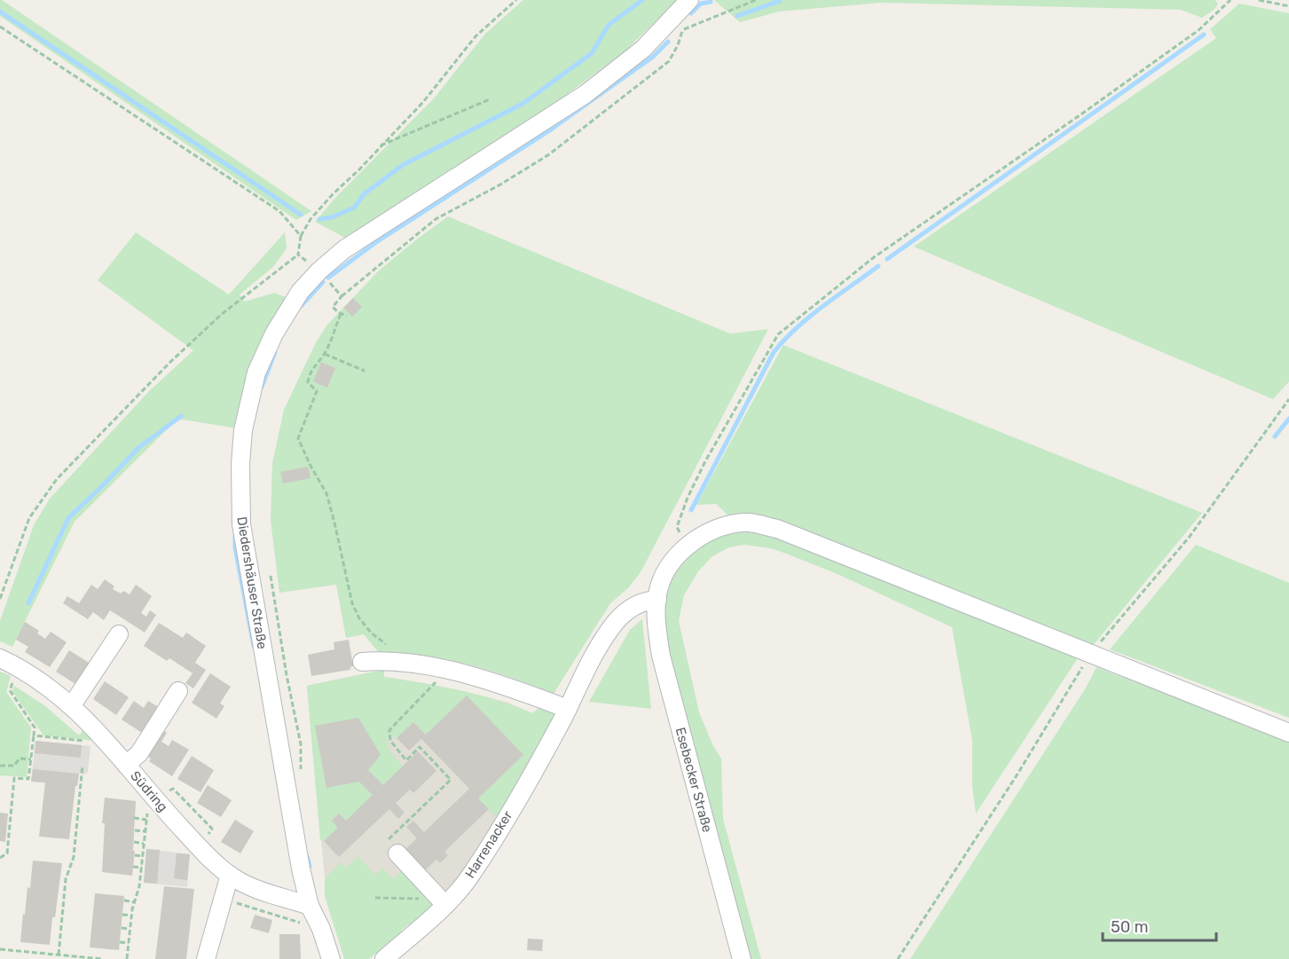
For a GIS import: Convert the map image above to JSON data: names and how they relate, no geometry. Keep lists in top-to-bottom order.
{
  "streets": {
    "street": [
      "Diedershäuser Straße",
      "Esebecker Straße",
      "Südring",
      "Harrenacker"
    ]
  },
  "crossings": [
    ["Diedershäuser Straße", "Südring"],
    ["Esebecker Straße", "Harrenacker"]
  ],
  "scale_bar": "50 m"
}
